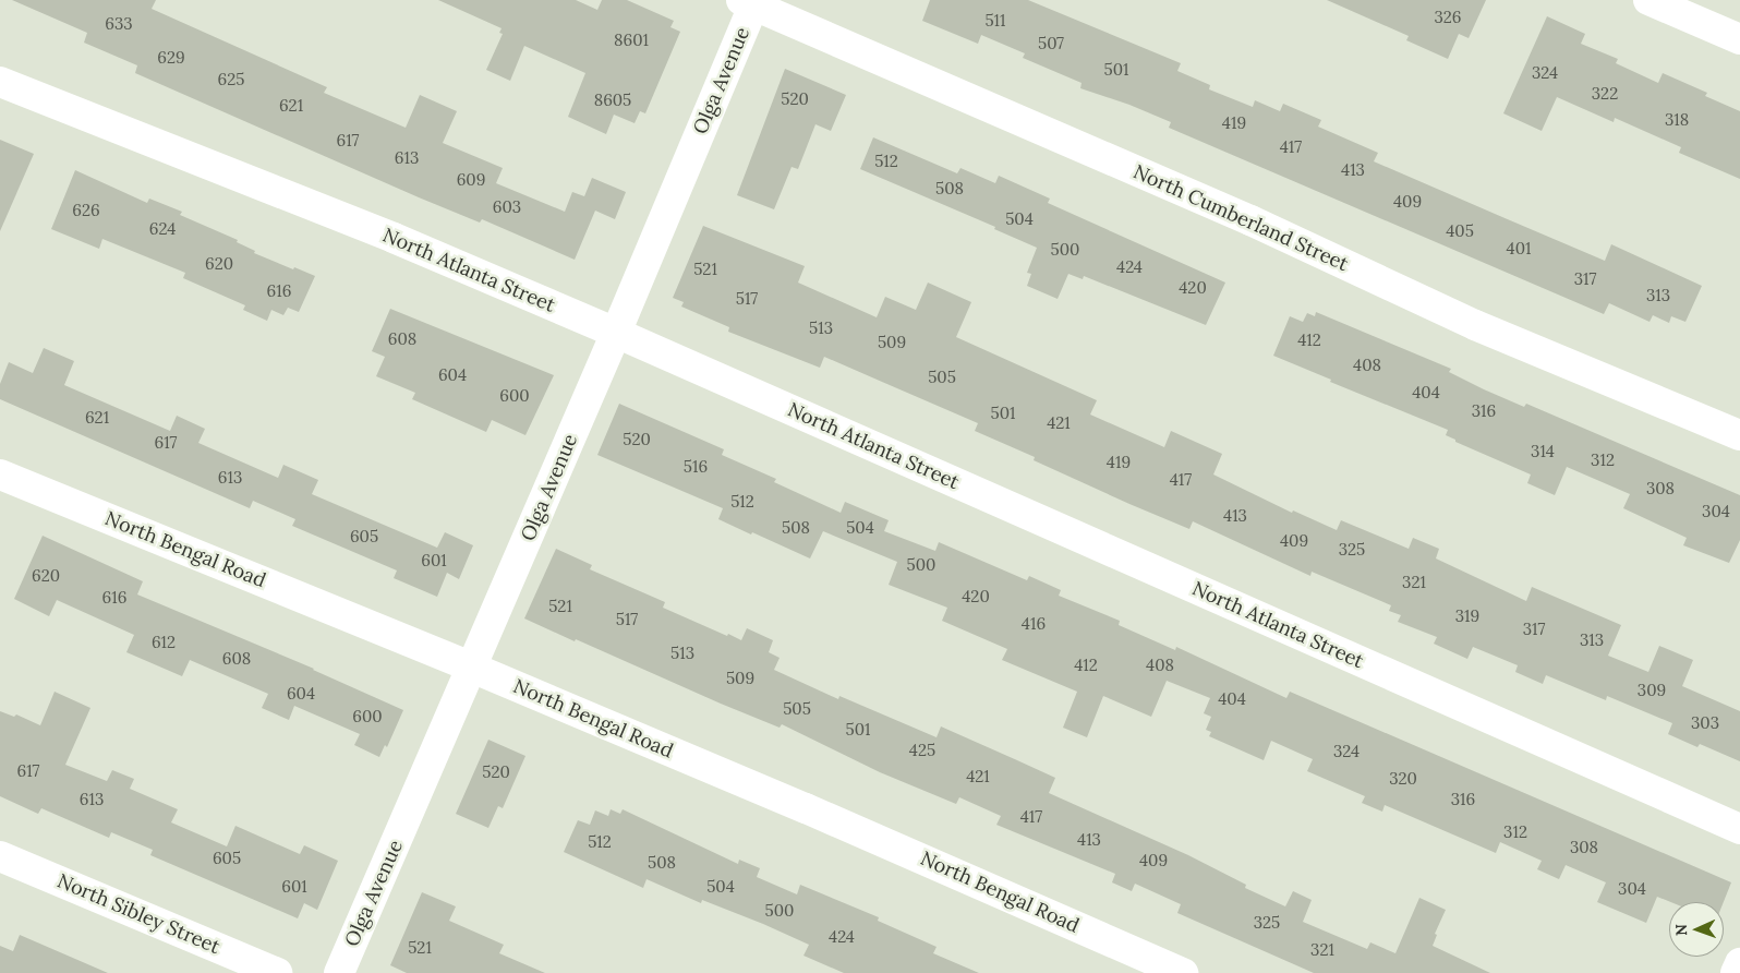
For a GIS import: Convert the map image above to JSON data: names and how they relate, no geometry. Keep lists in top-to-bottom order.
{
  "streets": {
    "street": [
      "Olga Avenue",
      "North Cumberland Street",
      "North Atlanta Street",
      "North Bengal Road",
      "North Sibley Street"
    ]
  },
  "crossings": [
    ["Olga Avenue", "North Cumberland Street"],
    ["Olga Avenue", "North Atlanta Street"],
    ["Olga Avenue", "North Bengal Road"]
  ],
  "house_numbers": [
    "326",
    "511",
    "633",
    "8601",
    "507",
    "629",
    "501",
    "324",
    "625",
    "322",
    "520",
    "8605",
    "621",
    "318",
    "419",
    "617",
    "417",
    "613",
    "512",
    "413",
    "609",
    "508",
    "409",
    "603",
    "626",
    "504",
    "624",
    "405",
    "401",
    "500",
    "620",
    "424",
    "521",
    "317",
    "420",
    "616",
    "313",
    "517",
    "513",
    "608",
    "412",
    "509",
    "408",
    "604",
    "505",
    "404",
    "600",
    "316",
    "501",
    "621",
    "421",
    "520",
    "617",
    "314",
    "312",
    "419",
    "516",
    "613",
    "417",
    "308",
    "512",
    "304",
    "413",
    "508",
    "504",
    "605",
    "409",
    "325",
    "601",
    "500",
    "620",
    "321",
    "420",
    "616",
    "521",
    "319",
    "517",
    "416",
    "317",
    "313",
    "612",
    "513",
    "608",
    "412",
    "408",
    "509",
    "309",
    "604",
    "404",
    "505",
    "600",
    "303",
    "501",
    "425",
    "324",
    "617",
    "520",
    "421",
    "320",
    "613",
    "316",
    "417",
    "312",
    "413",
    "512",
    "308",
    "605",
    "409",
    "508",
    "601",
    "504",
    "304",
    "500",
    "325",
    "424",
    "521",
    "321"
  ],
  "north": "left"
}
